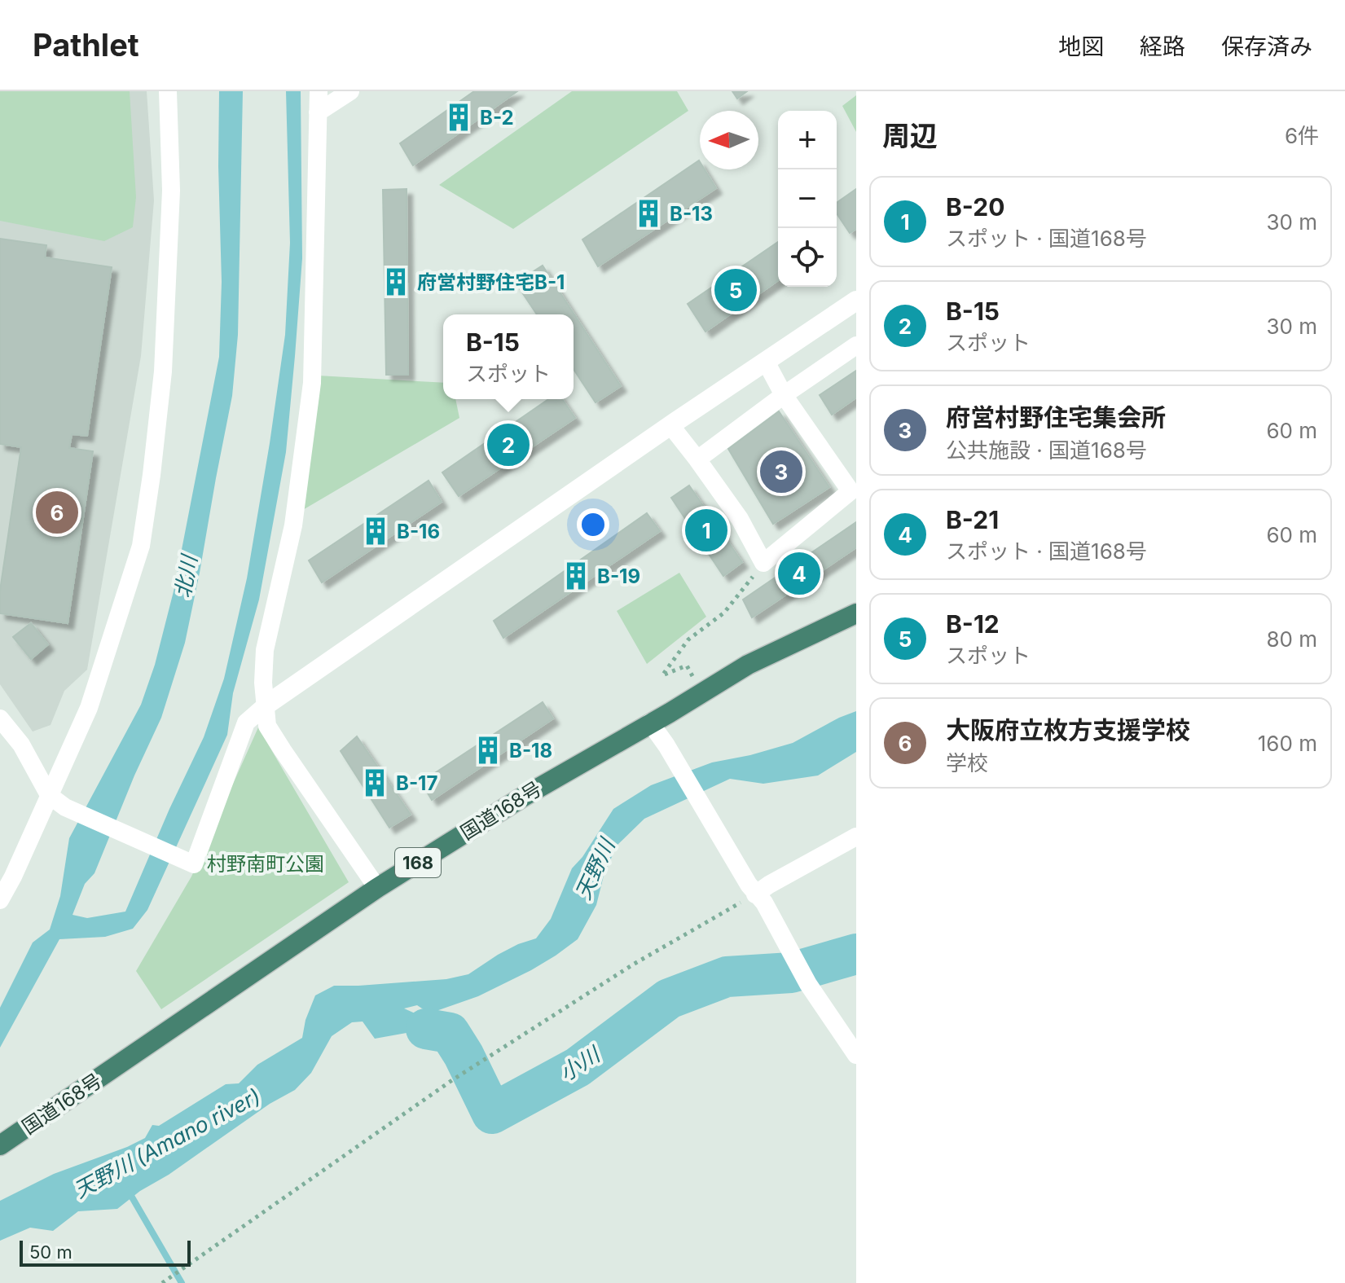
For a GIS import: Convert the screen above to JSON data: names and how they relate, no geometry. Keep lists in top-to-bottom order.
{
  "streets": {
    "highway": ["国道168号", "168"]
  },
  "water": [
    "北川",
    "天野川",
    "小川",
    "天野川 (Amano river)"
  ],
  "parks": ["村野南町公園"],
  "places": {
    "building": [
      "B-2",
      "B-13",
      "府営村野住宅B-1",
      "B-16",
      "B-19",
      "B-18",
      "B-17"
    ]
  },
  "scale_bar": "50 m",
  "north": "left",
  "page": {
    "header": "Pathlet",
    "nav": ["地図", "経路", "保存済み"],
    "heading": ["周辺", "6件"],
    "map_buttons": ["+", "−"],
    "list": [
      {
        "mark": "1",
        "name": "B-20",
        "note": "スポット · 国道168号",
        "value": "30 m"
      },
      {
        "mark": "2",
        "name": "B-15",
        "note": "スポット",
        "value": "30 m"
      },
      {
        "mark": "3",
        "name": "府営村野住宅集会所",
        "note": "公共施設 · 国道168号",
        "value": "60 m"
      },
      {
        "mark": "4",
        "name": "B-21",
        "note": "スポット · 国道168号",
        "value": "60 m"
      },
      {
        "mark": "5",
        "name": "B-12",
        "note": "スポット",
        "value": "80 m"
      },
      {
        "mark": "6",
        "name": "大阪府立枚方支援学校",
        "note": "学校",
        "value": "160 m"
      }
    ],
    "pins": [
      "5",
      "2",
      "3",
      "6",
      "1",
      "4"
    ],
    "popup": ["B-15", "スポット"],
    "scale": "50 m"
  }
}
